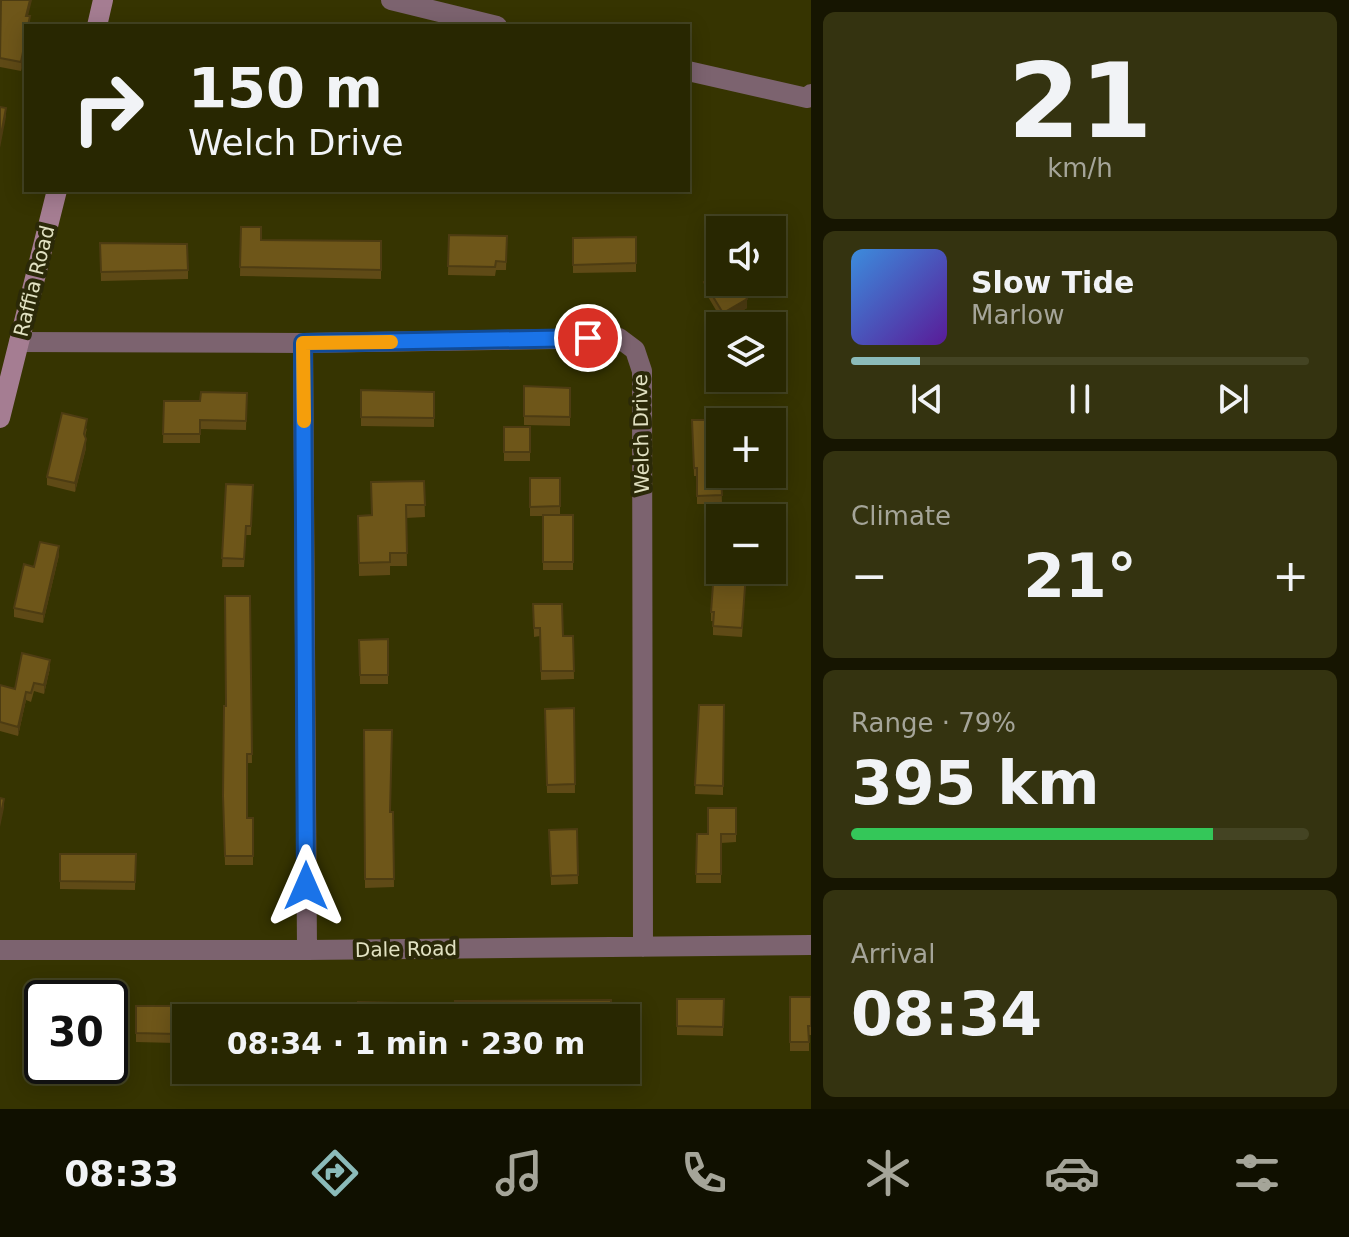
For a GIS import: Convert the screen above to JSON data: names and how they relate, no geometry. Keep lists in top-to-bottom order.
{
  "streets": {
    "main road": ["Raffia Road"],
    "street": ["Welch Drive", "Dale Road"]
  },
  "crossings": [
    ["Raffia Road", "Welch Drive"],
    ["Welch Drive", "Dale Road"]
  ],
  "page": {
    "tile": [
      ["21", "km/h"],
      "Climate",
      ["Range · 79%", "395 km"],
      ["Arrival", "08:34"]
    ],
    "turn": ["150 m", "Welch Drive"],
    "map_buttons": ["+", "−"],
    "song": ["Slow Tide", "Marlow"],
    "heat": ["−", "21°", "+"],
    "limit": "30",
    "trip": "08:34 · 1 min · 230 m",
    "tabs": "08:33"
  }
}
